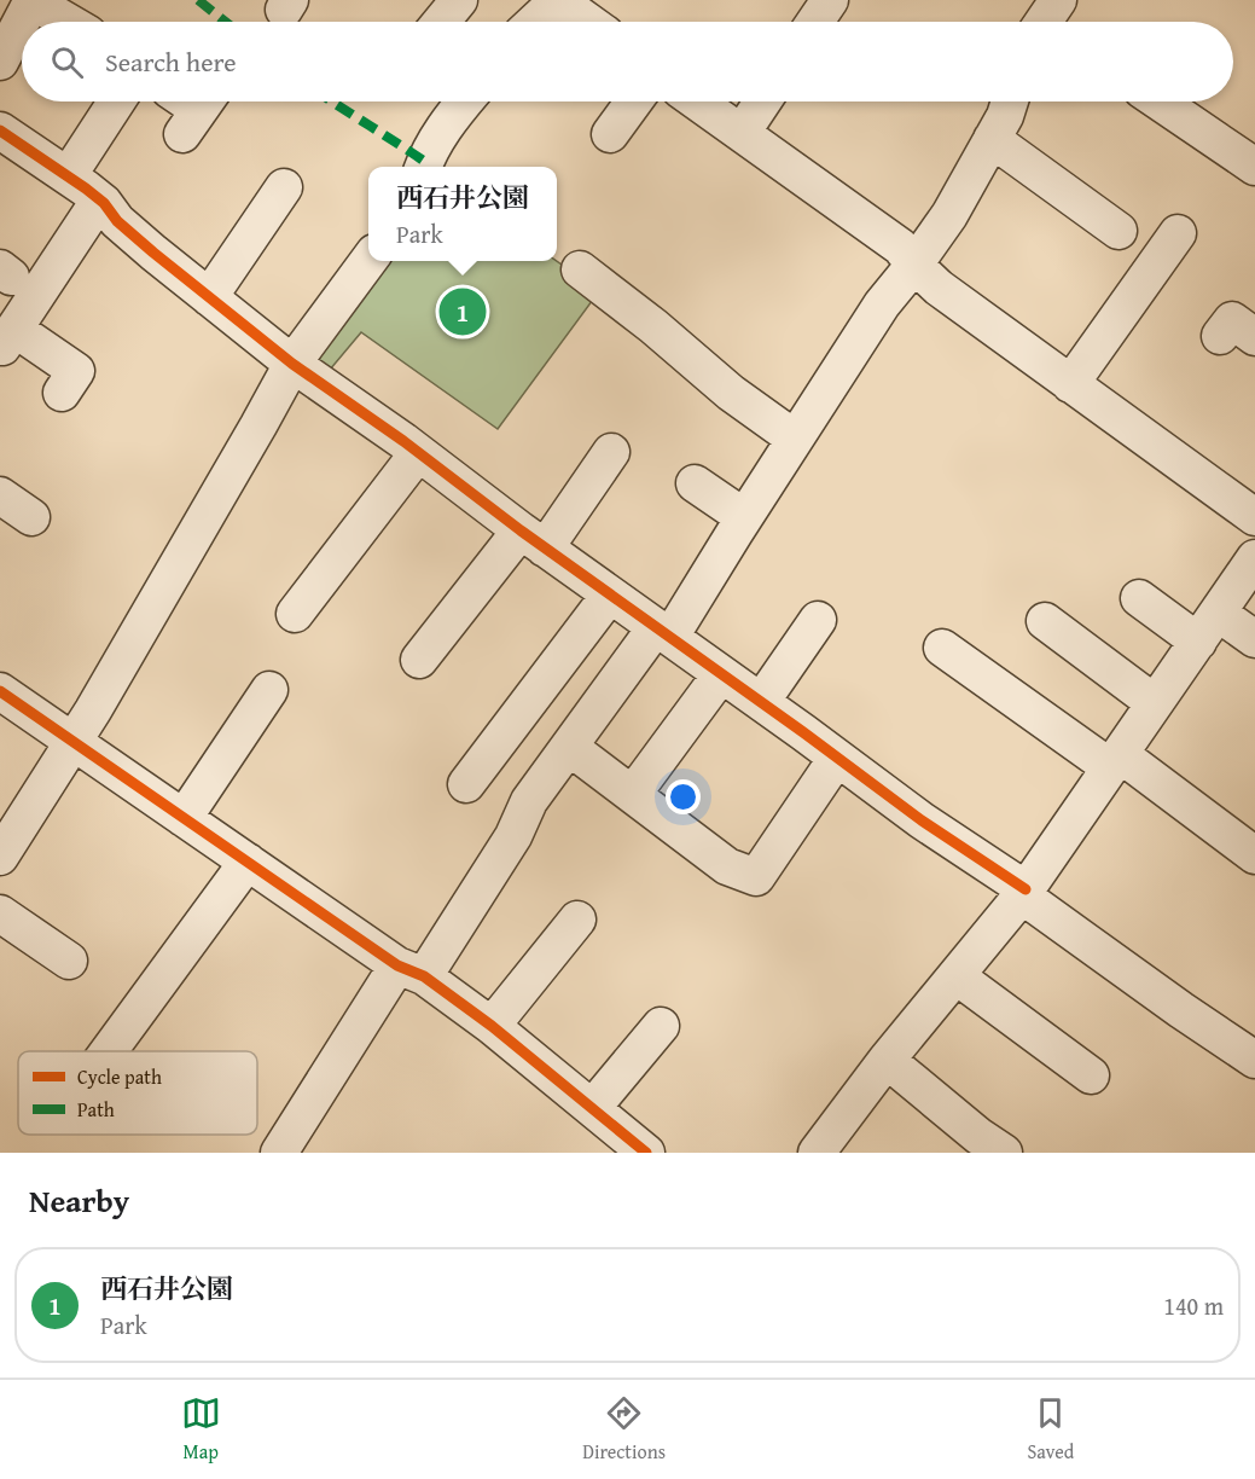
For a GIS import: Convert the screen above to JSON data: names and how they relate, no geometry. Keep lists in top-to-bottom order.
{
  "legend": ["Cycle path", "Path"],
  "page": {
    "search": "Search here",
    "popup": ["西石井公園", "Park"],
    "pins": "1",
    "heading": "Nearby",
    "list": [
      {
        "mark": "1",
        "name": "西石井公園",
        "note": "Park",
        "value": "140 m"
      }
    ],
    "nav": ["Map", "Directions", "Saved"]
  }
}
